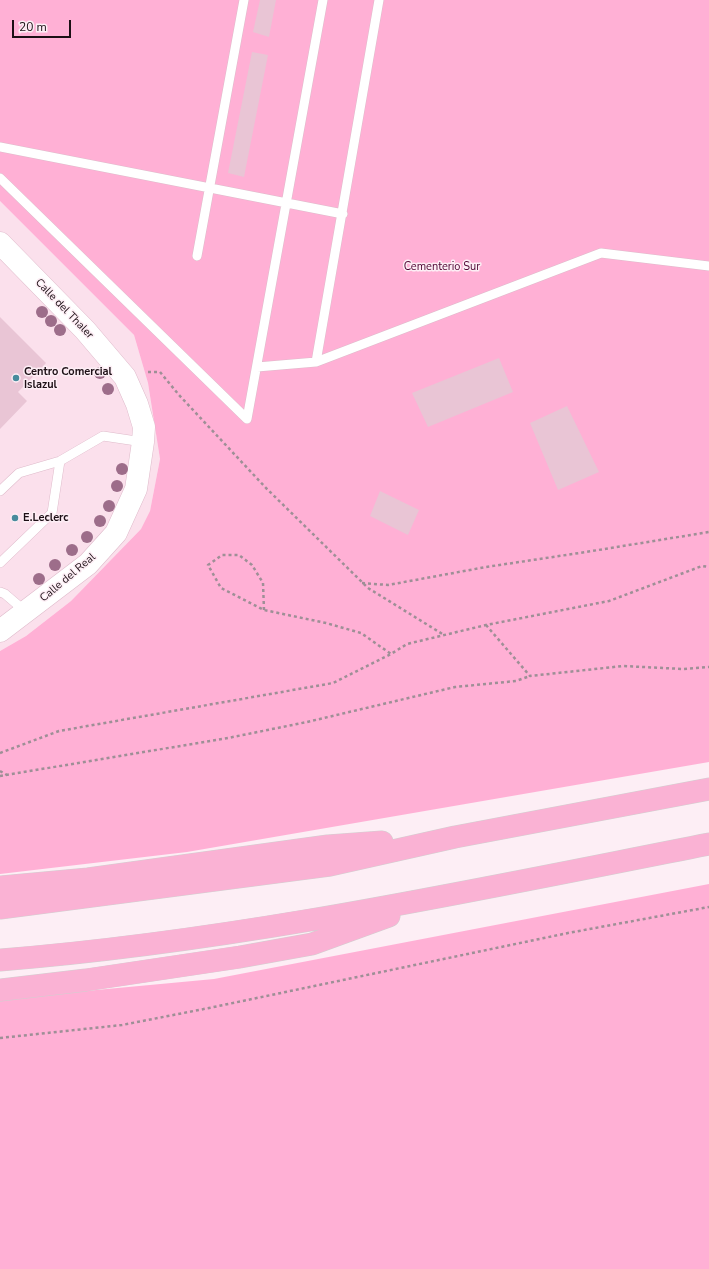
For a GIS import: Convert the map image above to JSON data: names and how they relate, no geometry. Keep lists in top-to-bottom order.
{
  "streets": {
    "street": ["Calle del Thaler", "Calle del Real"]
  },
  "crossings": [
    ["Calle del Thaler", "Calle del Real"]
  ],
  "parks": ["Cementerio Sur"],
  "places": ["Centro Comercial Islazul", "E.Leclerc"],
  "scale_bar": "20 m"
}
